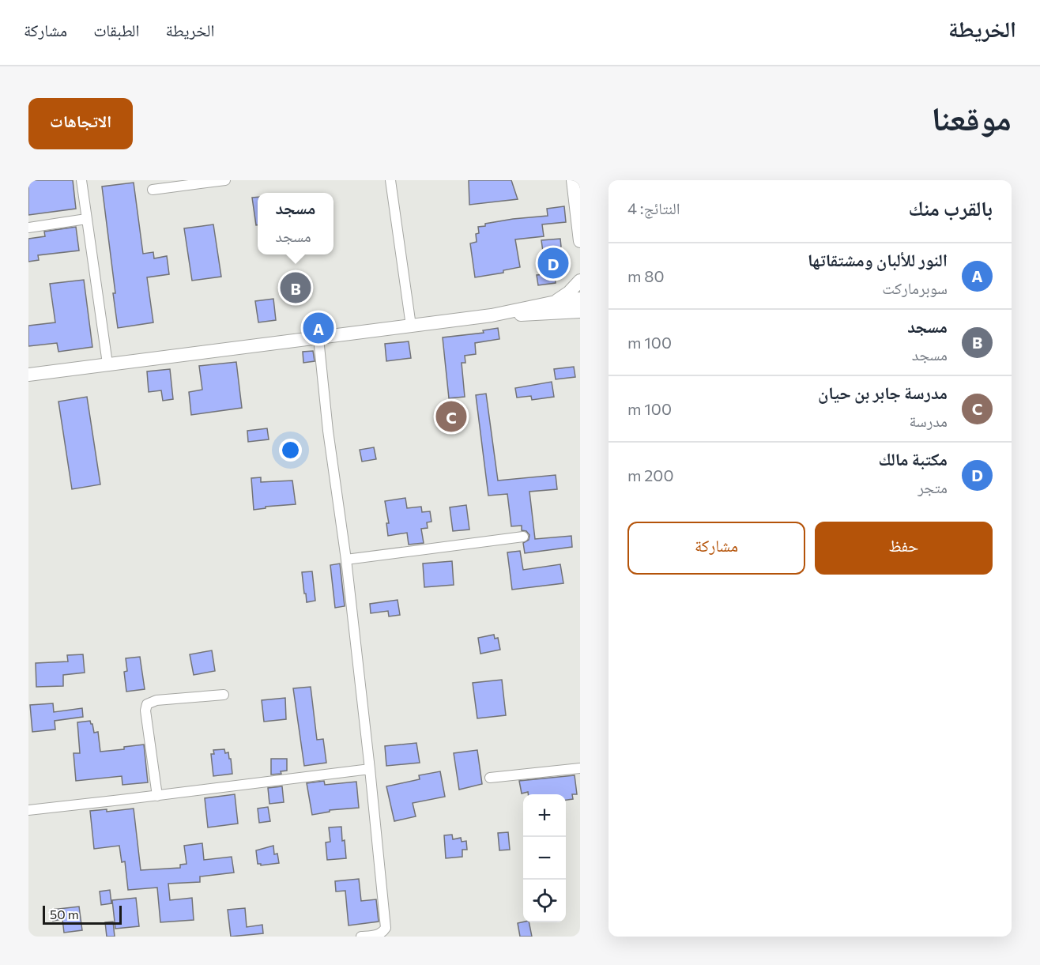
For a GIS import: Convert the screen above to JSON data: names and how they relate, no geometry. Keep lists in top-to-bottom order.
{
  "scale_bar": "50 m",
  "page": {
    "header": "الخريطة",
    "nav": ["الخريطة", "الطبقات", "مشاركة"],
    "title": "موقعنا",
    "buttons": [
      "الاتجاهات",
      ["حفظ", "مشاركة"]
    ],
    "heading": ["بالقرب منك", "النتائج: 4"],
    "popup": ["مسجد", "مسجد"],
    "list": [
      {
        "mark": "A",
        "name": "النور للألبان ومشتقاتها",
        "note": "سوبرماركت",
        "value": "80 m"
      },
      {
        "mark": "B",
        "name": "مسجد",
        "note": "مسجد",
        "value": "100 m"
      },
      {
        "mark": "C",
        "name": "مدرسة جابر بن حيان",
        "note": "مدرسة",
        "value": "100 m"
      },
      {
        "mark": "D",
        "name": "مكتبة مالك",
        "note": "متجر",
        "value": "200 m"
      }
    ],
    "pins": [
      "D",
      "B",
      "A",
      "C"
    ],
    "map_buttons": ["+", "−"],
    "scale": "50 m"
  }
}
